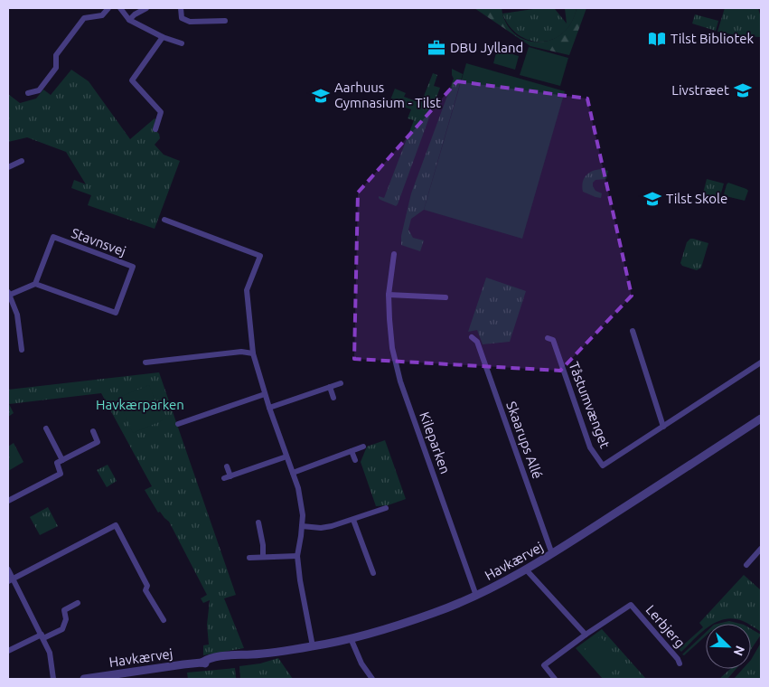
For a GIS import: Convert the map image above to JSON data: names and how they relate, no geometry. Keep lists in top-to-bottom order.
{
  "streets": {
    "street": [
      "Stavnsvej",
      "Tåstumvænget",
      "Skaarups Allé",
      "Kileparken",
      "Havkærvej",
      "Lerbjerg"
    ]
  },
  "crossings": [
    ["Skaarups Allé", "Havkærvej"],
    ["Kileparken", "Havkærvej"]
  ],
  "parks": ["Havkærparken"],
  "places": {
    "library": ["Tilst Bibliotek"],
    "office": ["DBU Jylland"],
    "school or university": ["Livstræet", "Aarhuus Gymnasium - Tilst", "Tilst Skole"]
  },
  "north": "bottom right"
}
